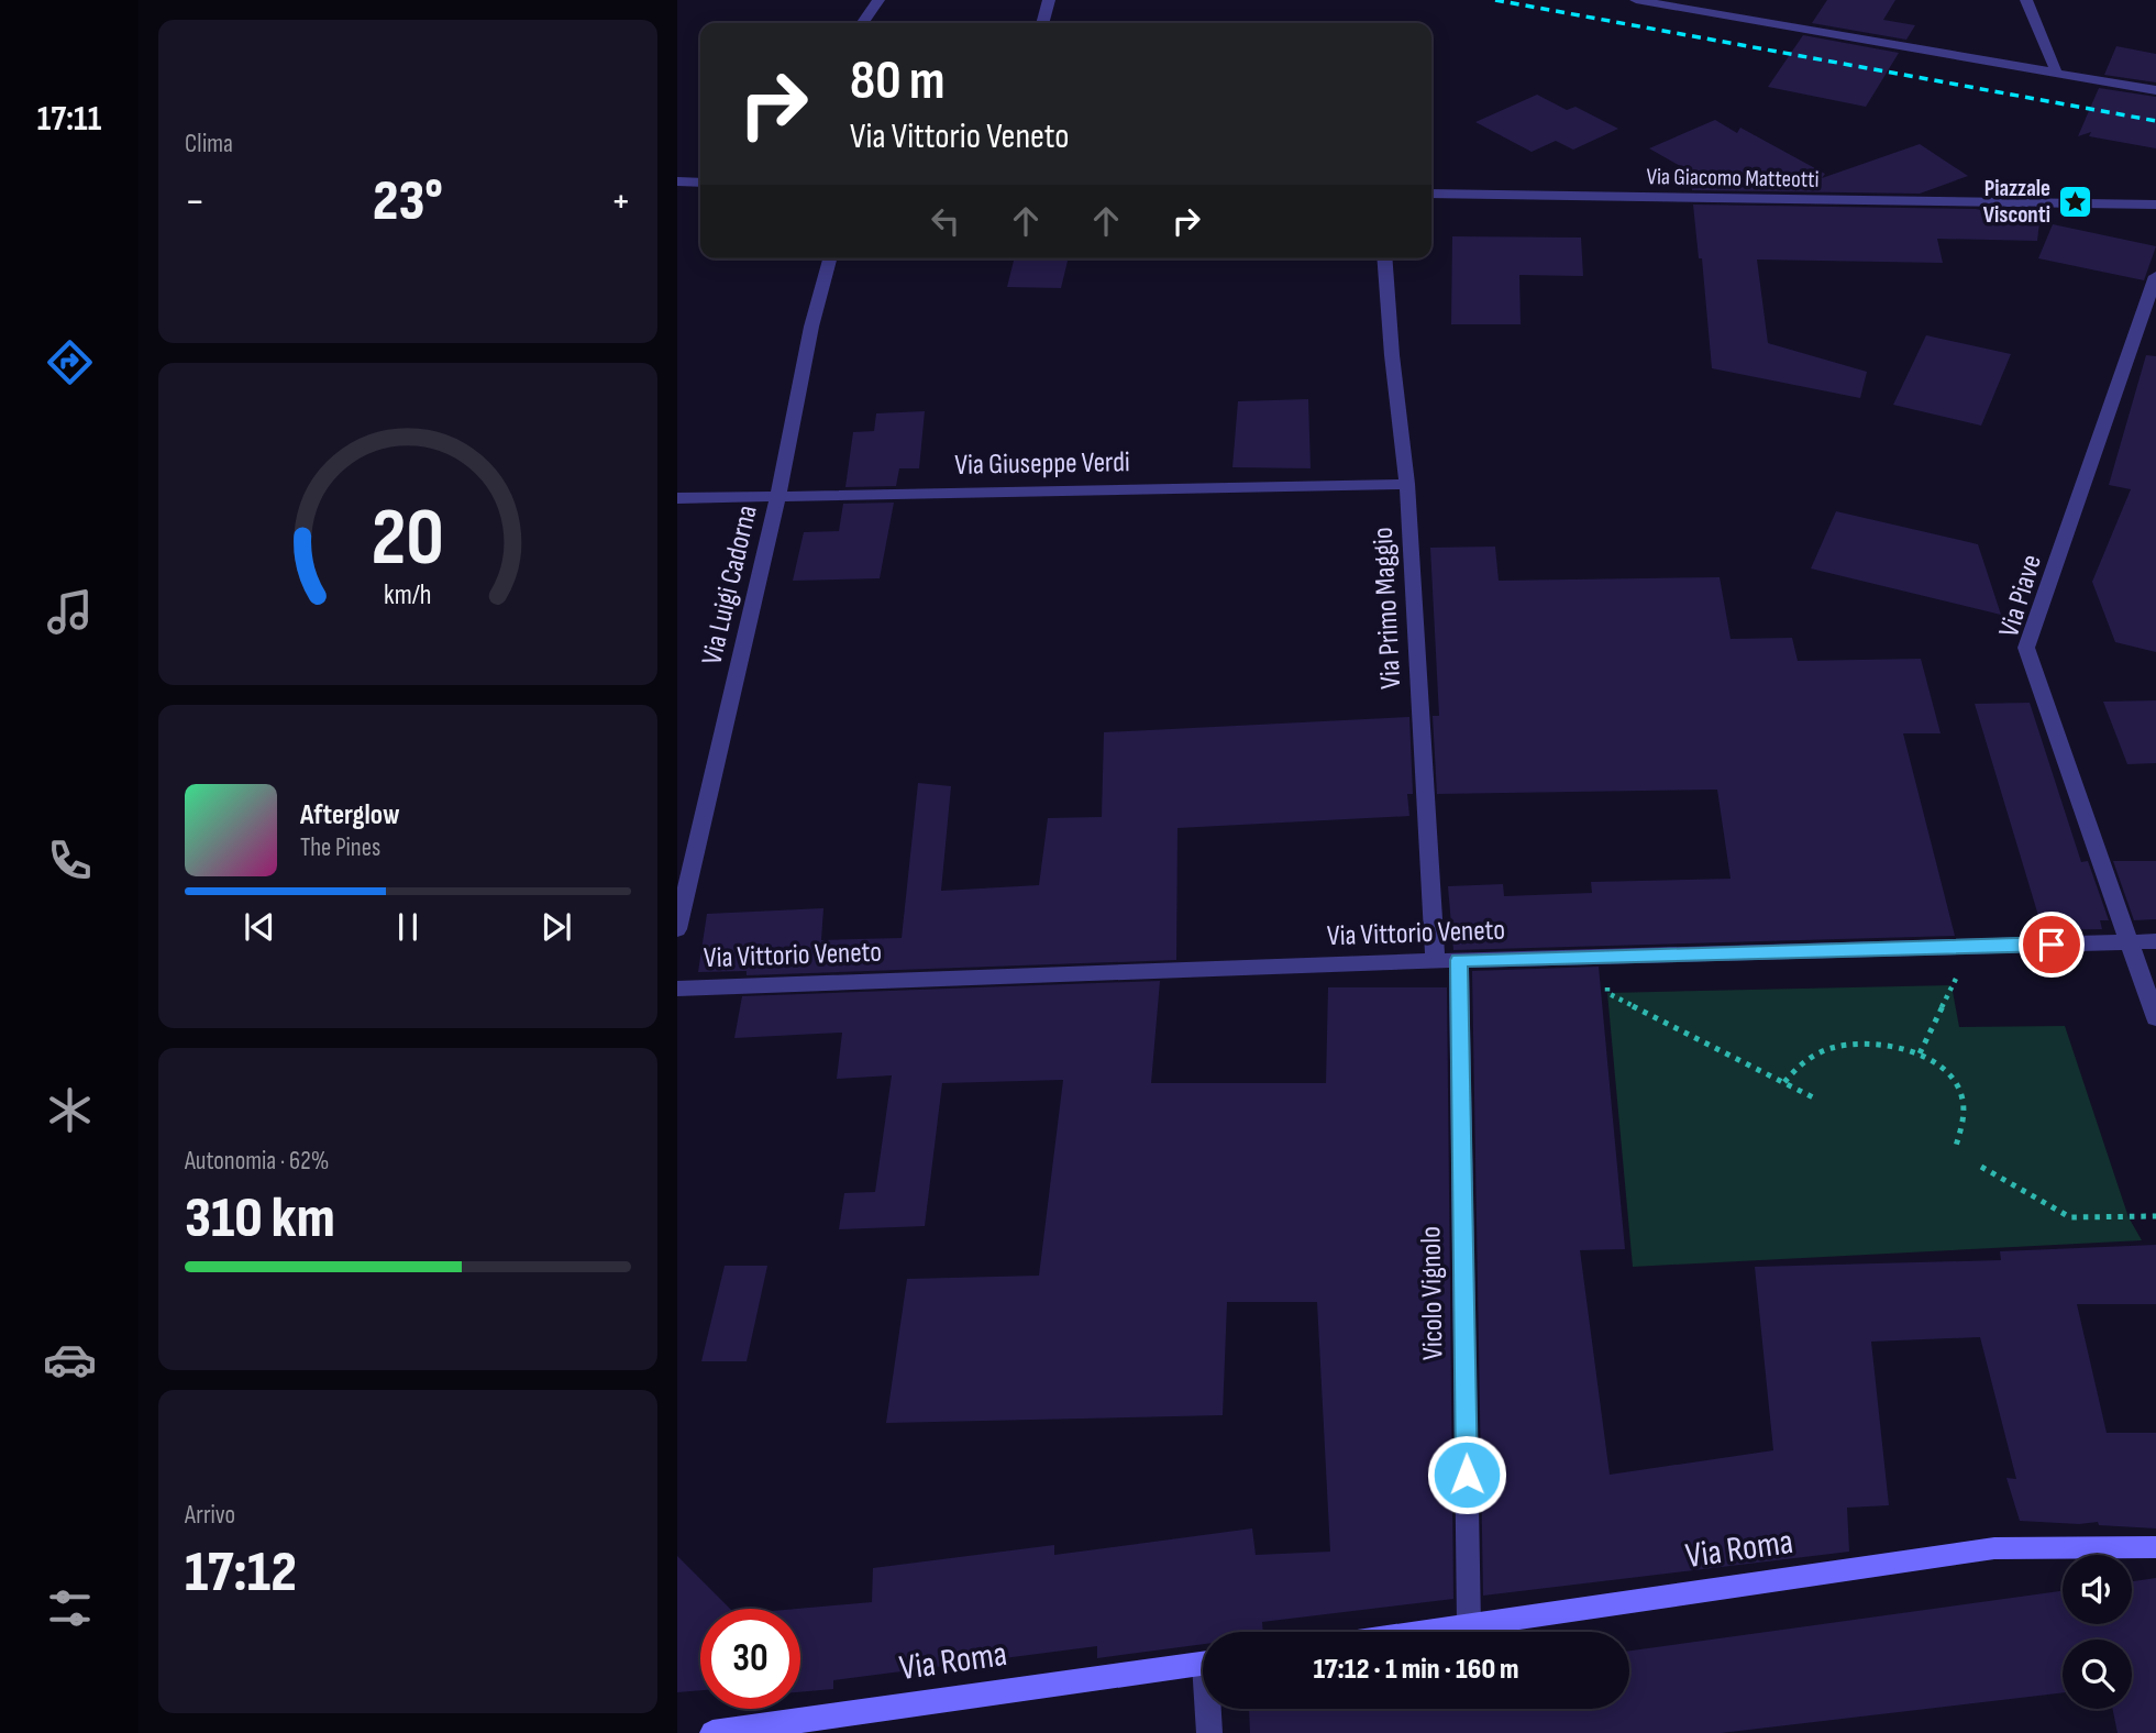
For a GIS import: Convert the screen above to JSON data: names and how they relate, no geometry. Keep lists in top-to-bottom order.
{
  "streets": {
    "street": [
      "Via Giacomo Matteotti",
      "Via Giuseppe Verdi",
      "Via Luigi Cadorna",
      "Via Piave",
      "Via Primo Maggio",
      "Via Vittorio Veneto",
      "Vicolo Vignolo",
      "Via Roma"
    ]
  },
  "crossings": [
    ["Via Giuseppe Verdi", "Via Luigi Cadorna"],
    ["Via Giuseppe Verdi", "Via Primo Maggio"],
    ["Via Piave", "Via Vittorio Veneto"],
    ["Via Primo Maggio", "Via Vittorio Veneto"],
    ["Via Vittorio Veneto", "Vicolo Vignolo"],
    ["Vicolo Vignolo", "Via Roma"]
  ],
  "places": {
    "place": ["Piazzale Visconti"]
  },
  "page": {
    "tabs": "17:11",
    "tile": [
      "Clima",
      ["Autonomia · 62%", "310 km"],
      ["Arrivo", "17:12"]
    ],
    "turn": ["80 m", "Via Vittorio Veneto"],
    "heat": ["−", "23°", "+"],
    "song": ["Afterglow", "The Pines"],
    "limit": "30",
    "trip": "17:12 · 1 min · 160 m",
    "gauge": ["20", "km/h"]
  }
}
